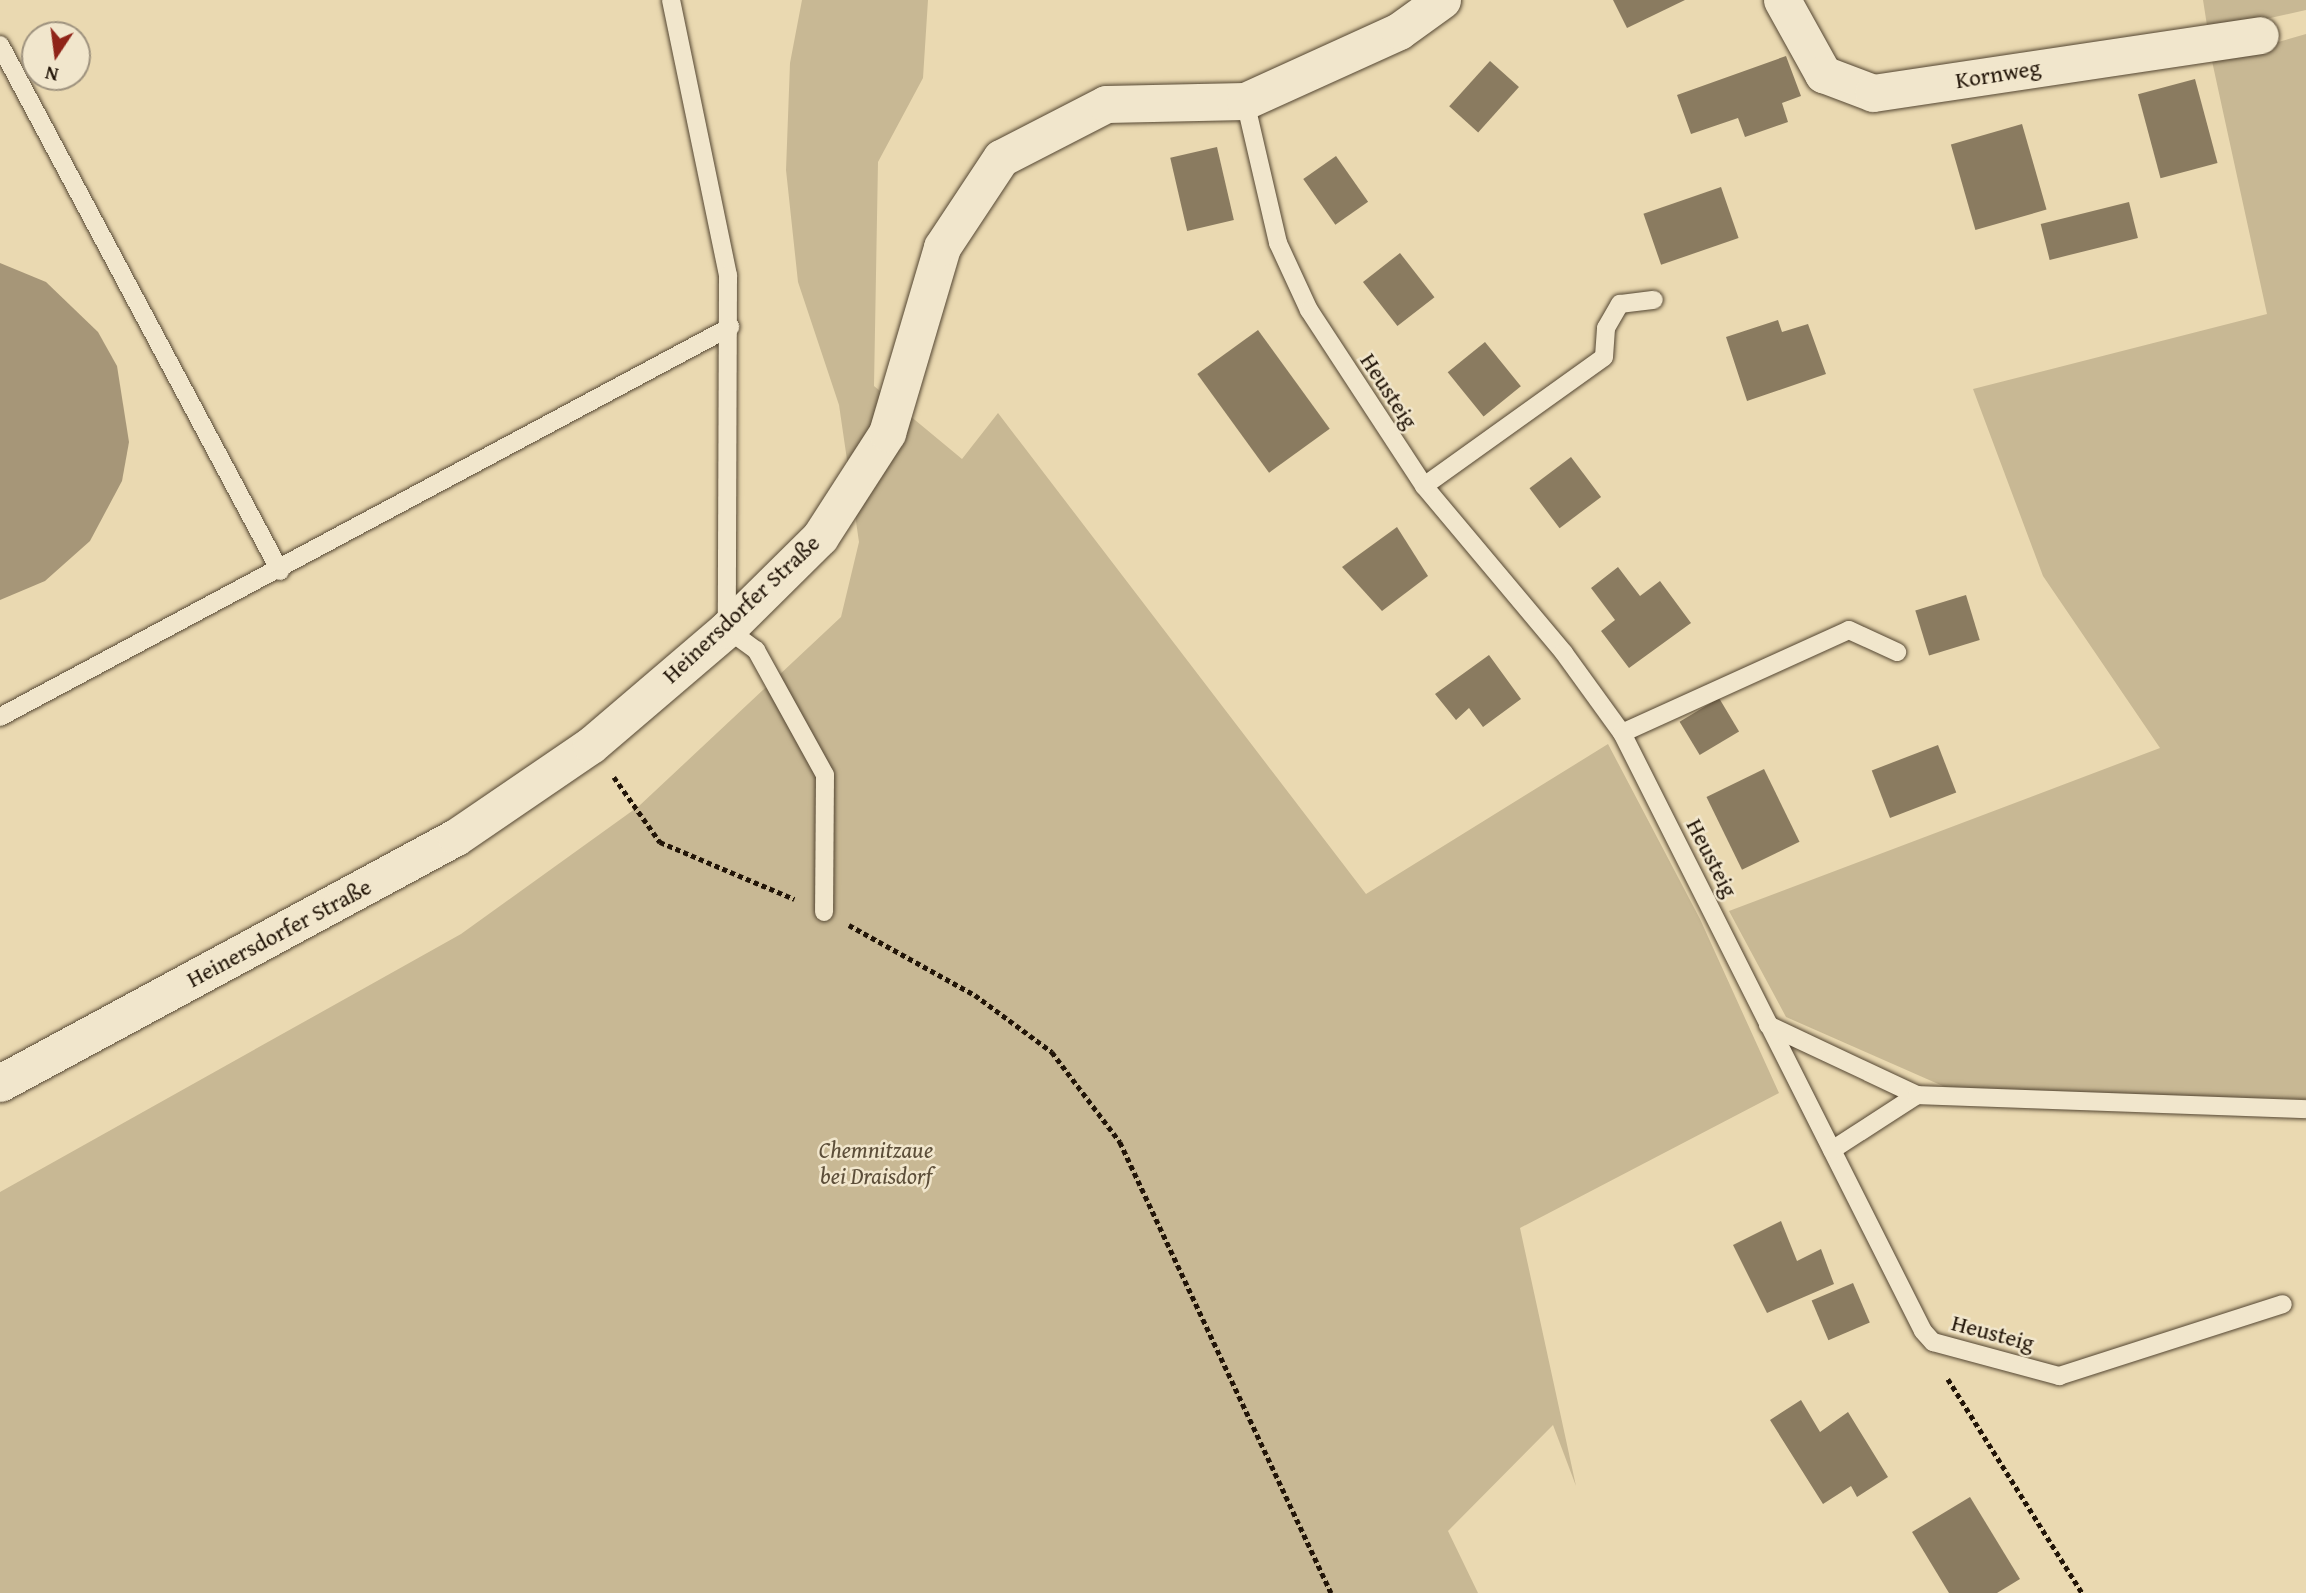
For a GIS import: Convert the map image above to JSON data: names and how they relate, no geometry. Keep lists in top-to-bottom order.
{
  "streets": {
    "street": ["Kornweg", "Heinersdorfer Straße"],
    "lane": ["Heusteig"]
  },
  "crossings": [
    ["Heusteig", "Heinersdorfer Straße"]
  ],
  "parks": ["Chemnitzaue bei Draisdorf"],
  "north": "bottom"
}
